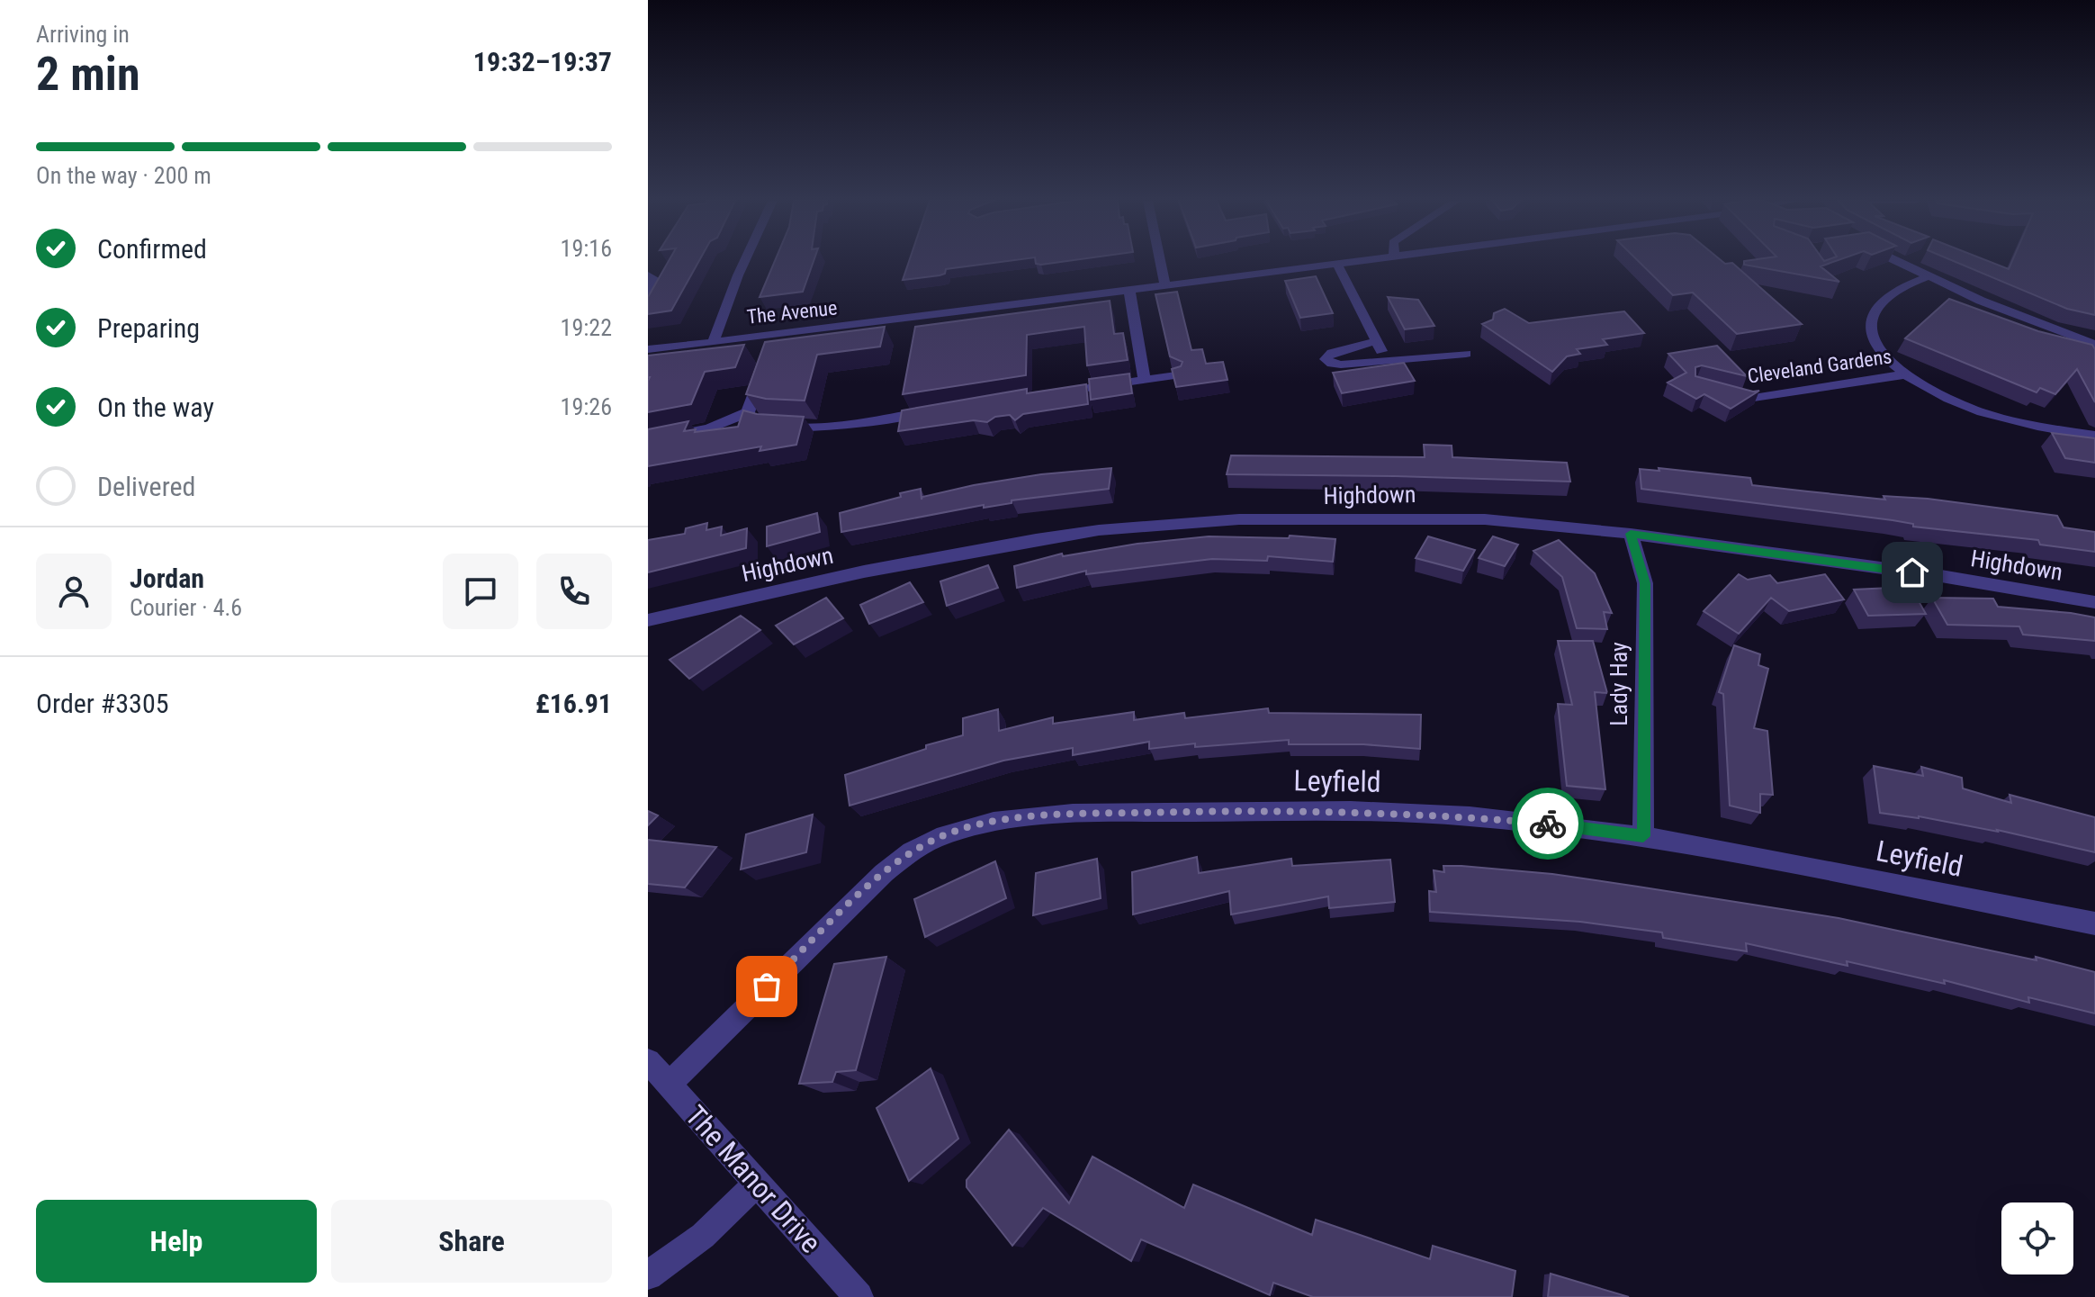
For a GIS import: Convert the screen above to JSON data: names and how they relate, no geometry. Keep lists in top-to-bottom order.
{
  "streets": {
    "street": [
      "The Avenue",
      "Cleveland Gardens",
      "Highdown",
      "Lady Hay",
      "Leyfield",
      "The Manor Drive"
    ]
  },
  "crossings": [
    ["Highdown", "Lady Hay"],
    ["Lady Hay", "Leyfield"],
    ["Leyfield", "The Manor Drive"]
  ],
  "page": {
    "heading": ["2 min", "Arriving in", "19:32–19:37"],
    "panel": [
      "Jordan",
      "Courier · 4.6",
      "Order #3305",
      "£16.91"
    ],
    "bar": "On the way · 200 m",
    "list": [
      ["Confirmed", "19:16"],
      ["Preparing", "19:22"],
      ["On the way", "19:26"],
      "Delivered"
    ],
    "buttons": ["Help", "Share"]
  }
}
